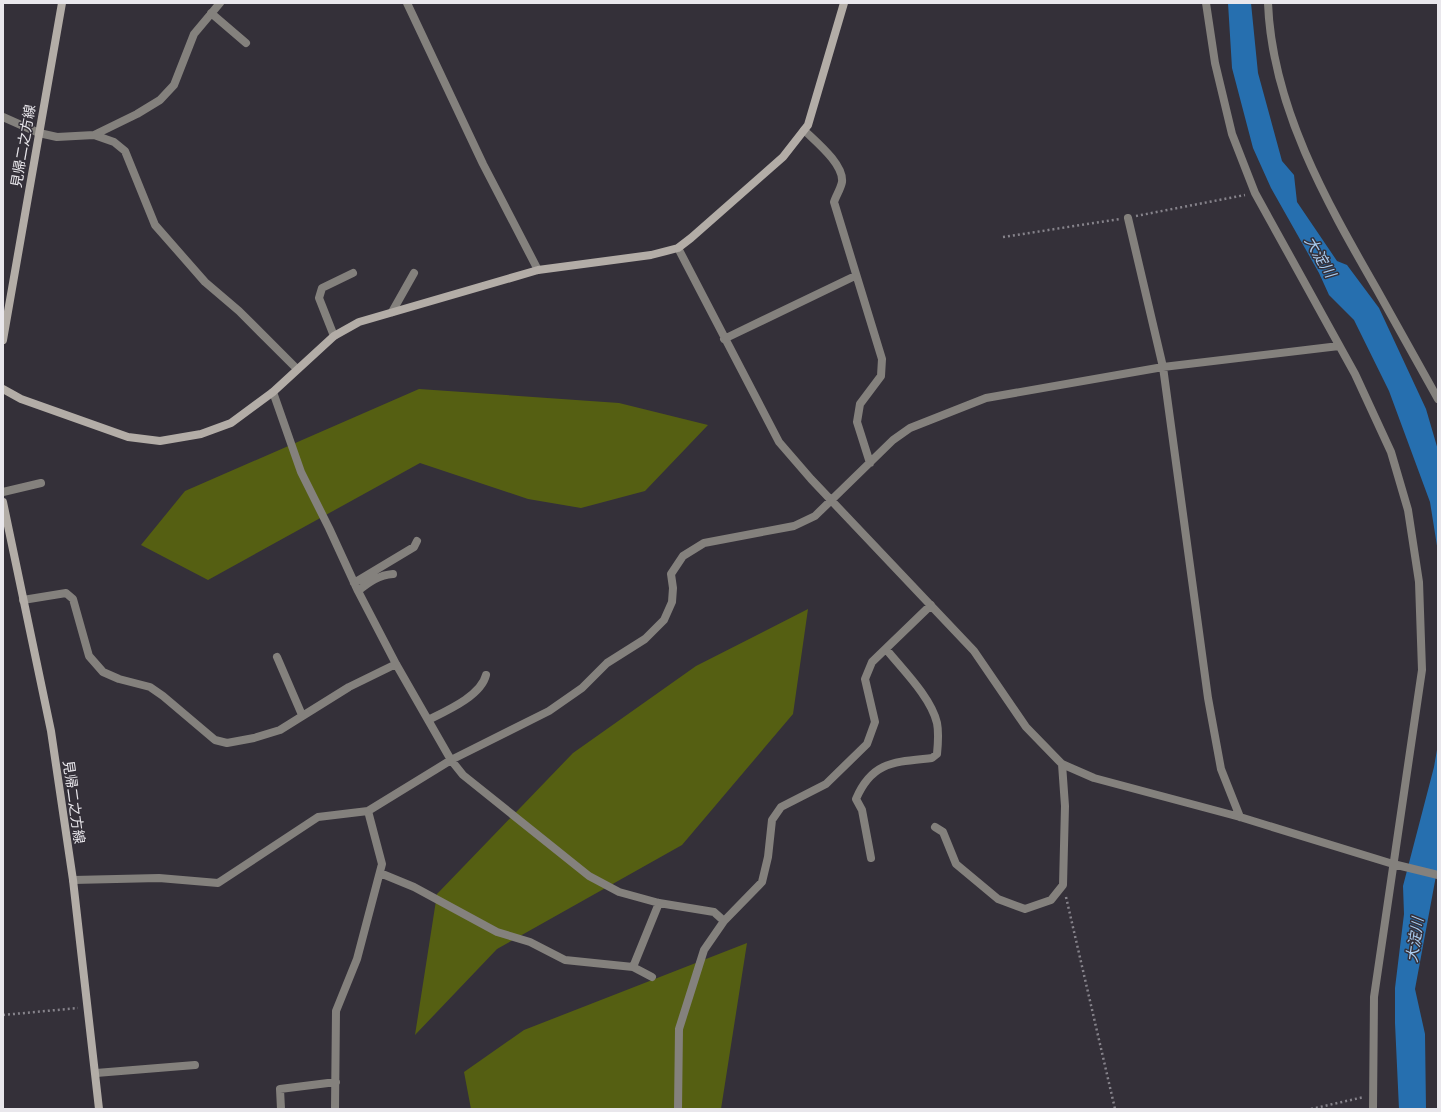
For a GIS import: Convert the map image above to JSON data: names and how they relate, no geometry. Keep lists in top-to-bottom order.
{
  "streets": {
    "street": ["見帰二之方線"]
  },
  "water": ["大淀川"]
}
